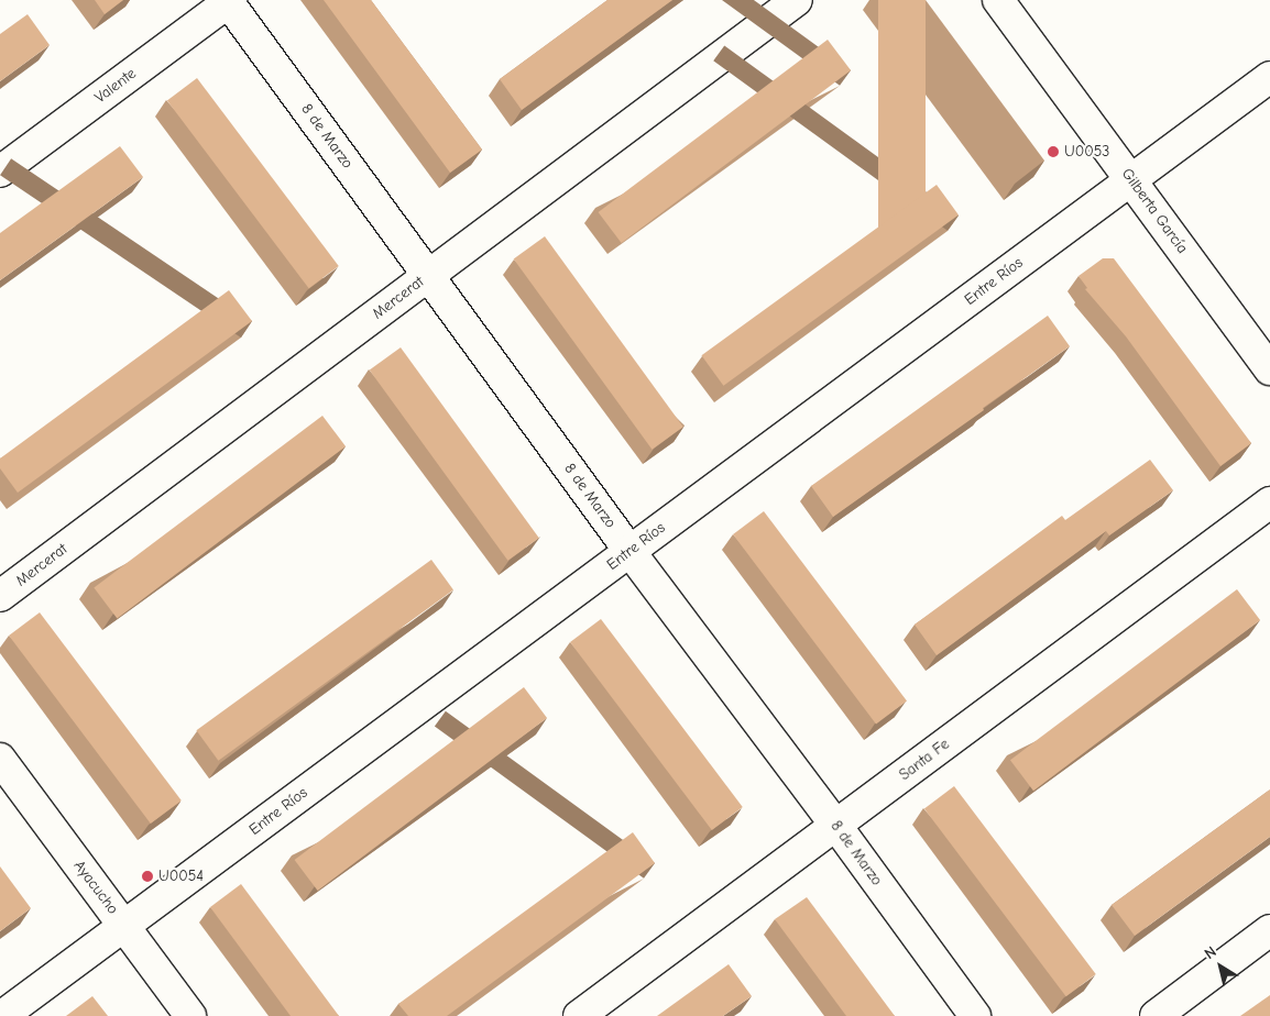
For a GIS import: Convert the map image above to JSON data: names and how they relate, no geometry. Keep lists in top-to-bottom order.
{
  "streets": {
    "street": [
      "Valente",
      "8 de Marzo",
      "Gilberta García",
      "Entre Ríos",
      "Mercerat",
      "Santa Fe",
      "Ayacucho"
    ]
  },
  "crossings": [
    ["Valente", "8 de Marzo"],
    ["8 de Marzo", "Entre Ríos"],
    ["8 de Marzo", "Mercerat"],
    ["8 de Marzo", "Santa Fe"],
    ["Gilberta García", "Entre Ríos"],
    ["Entre Ríos", "Ayacucho"]
  ],
  "places": ["U0053", "U0054"],
  "north": "top left"
}
